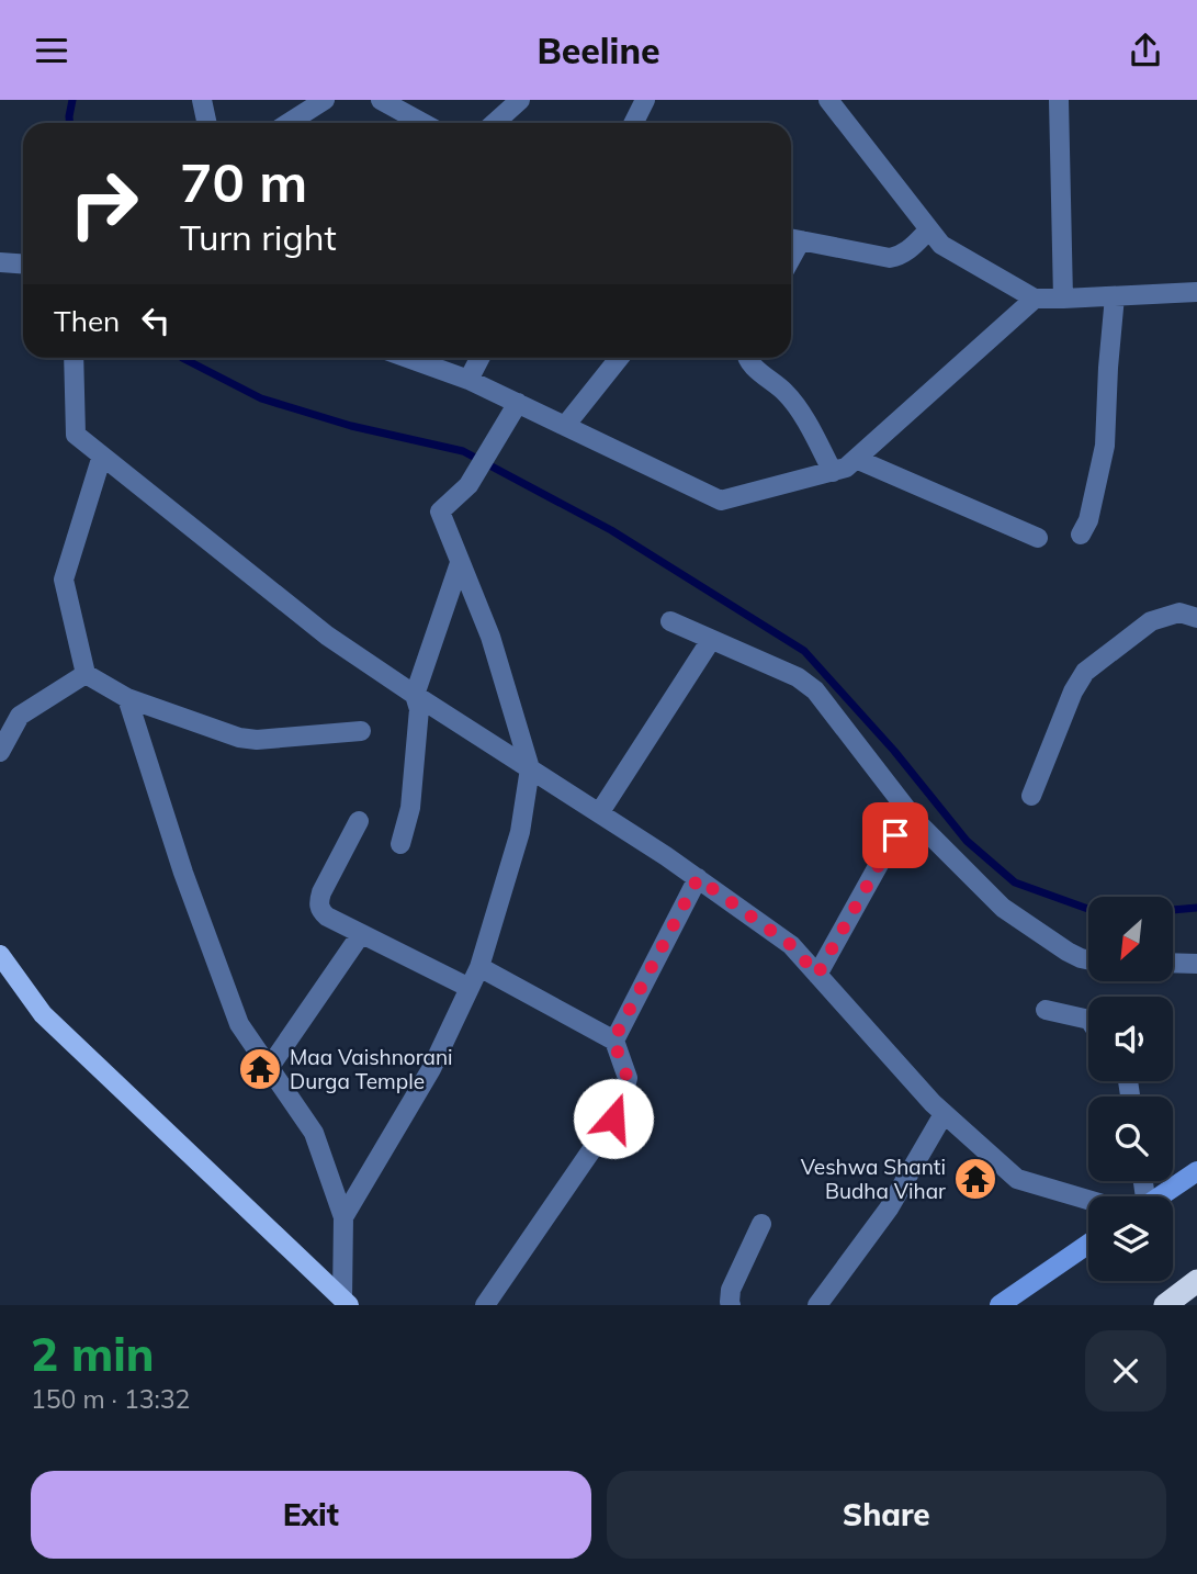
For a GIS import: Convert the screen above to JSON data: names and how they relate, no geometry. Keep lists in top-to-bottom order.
{
  "places": {
    "temple": ["Maa Vaishnorani Durga Temple", "Veshwa Shanti Budha Vihar"]
  },
  "north": "bottom left",
  "page": {
    "header": "Beeline",
    "turn": ["70 m", "Turn right"],
    "then": "Then",
    "heading": ["2 min", "150 m · 13:32"],
    "buttons": ["Exit", "Share"]
  }
}
